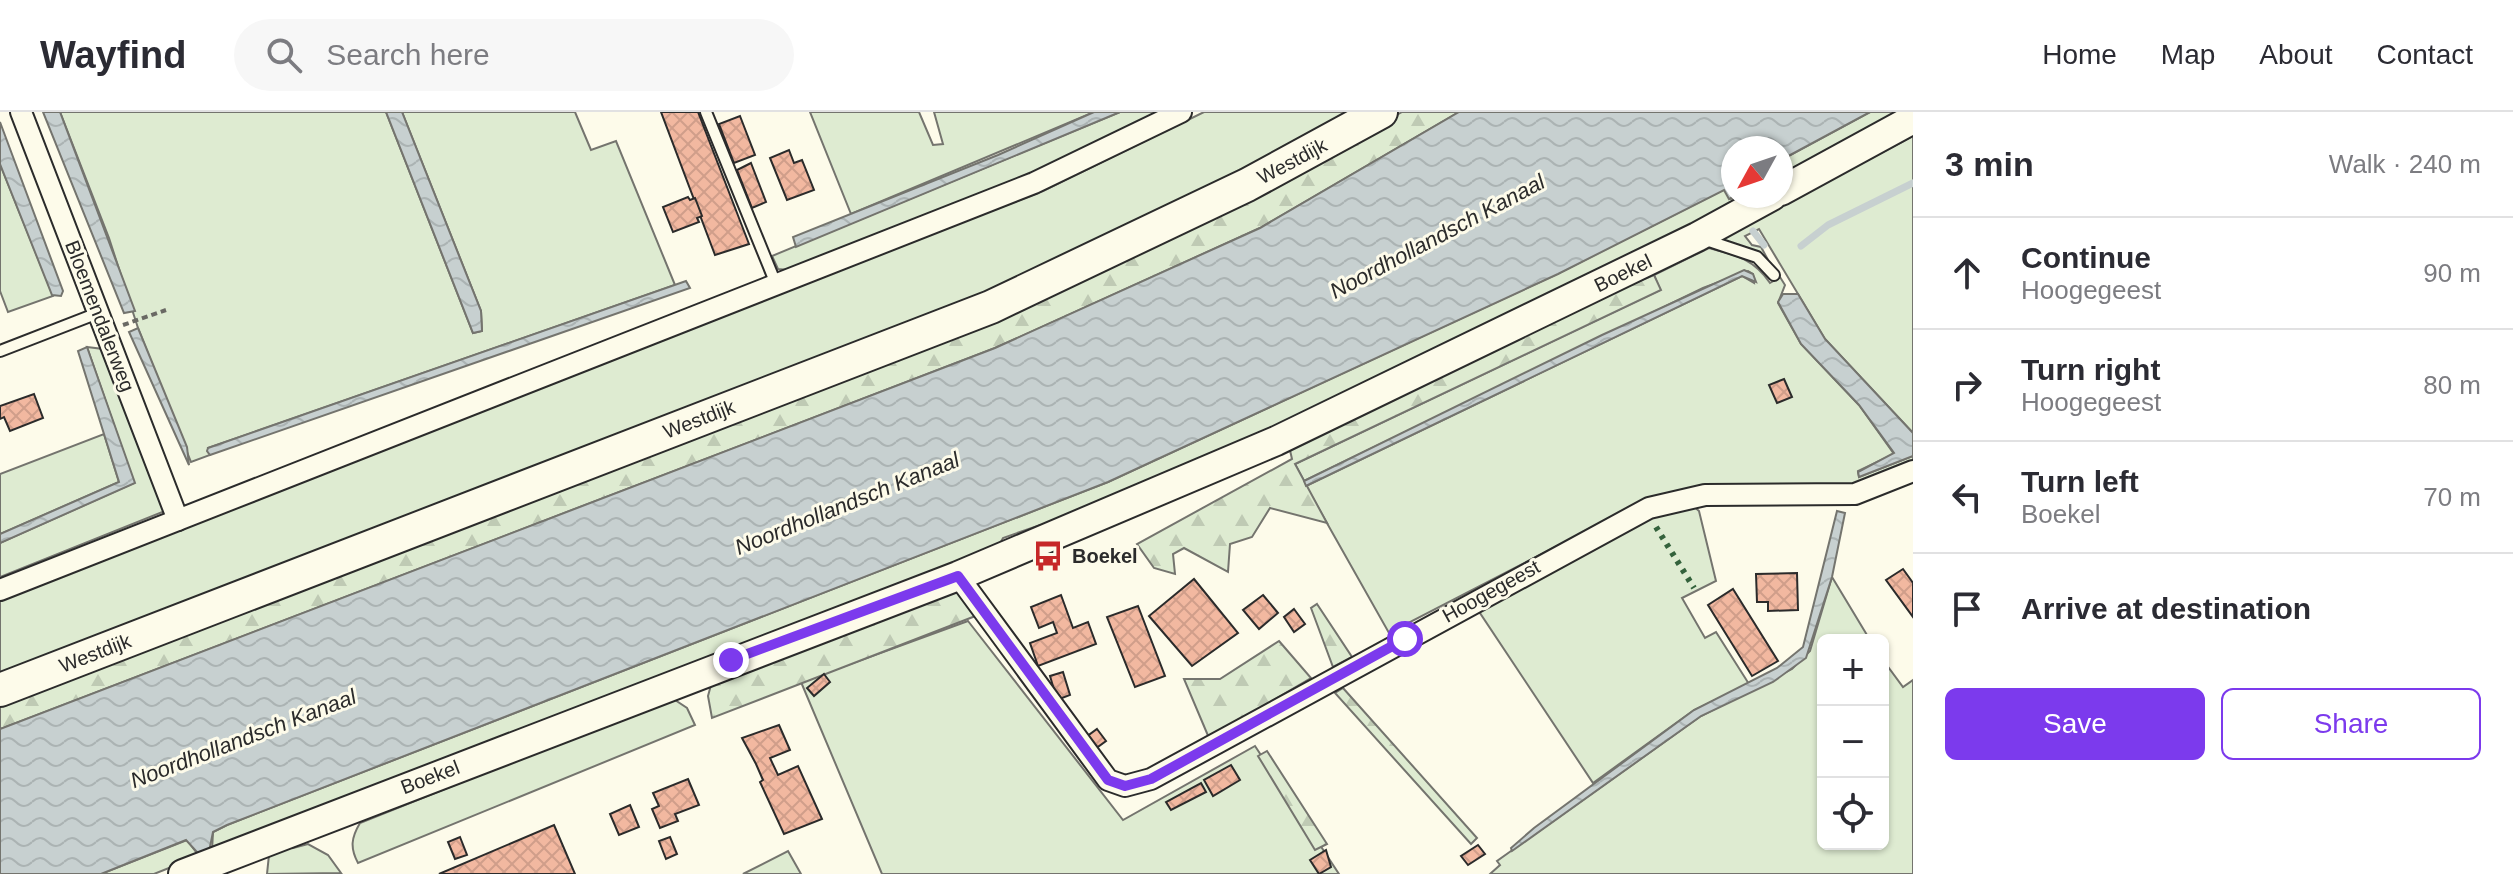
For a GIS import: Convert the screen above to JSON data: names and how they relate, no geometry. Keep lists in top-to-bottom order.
{
  "streets": {
    "main road": ["Westdijk"],
    "street": ["Boekel", "Bloemendalerweg", "Hoogegeest"]
  },
  "crossings": [
    ["Boekel", "Hoogegeest"]
  ],
  "water": ["Noordhollandsch Kanaal"],
  "places": {
    "bus stop": ["Boekel"]
  },
  "north": "bottom left",
  "page": {
    "header": "Wayfind",
    "search": "Search here",
    "nav": [
      "Home",
      "Map",
      "About",
      "Contact"
    ],
    "heading": ["3 min", "Walk · 240 m"],
    "list": [
      ["Continue", "Hoogegeest", "90 m"],
      ["Turn right", "Hoogegeest", "80 m"],
      ["Turn left", "Boekel", "70 m"],
      "Arrive at destination"
    ],
    "map_buttons": ["+", "−"],
    "buttons": ["Save", "Share"]
  }
}
